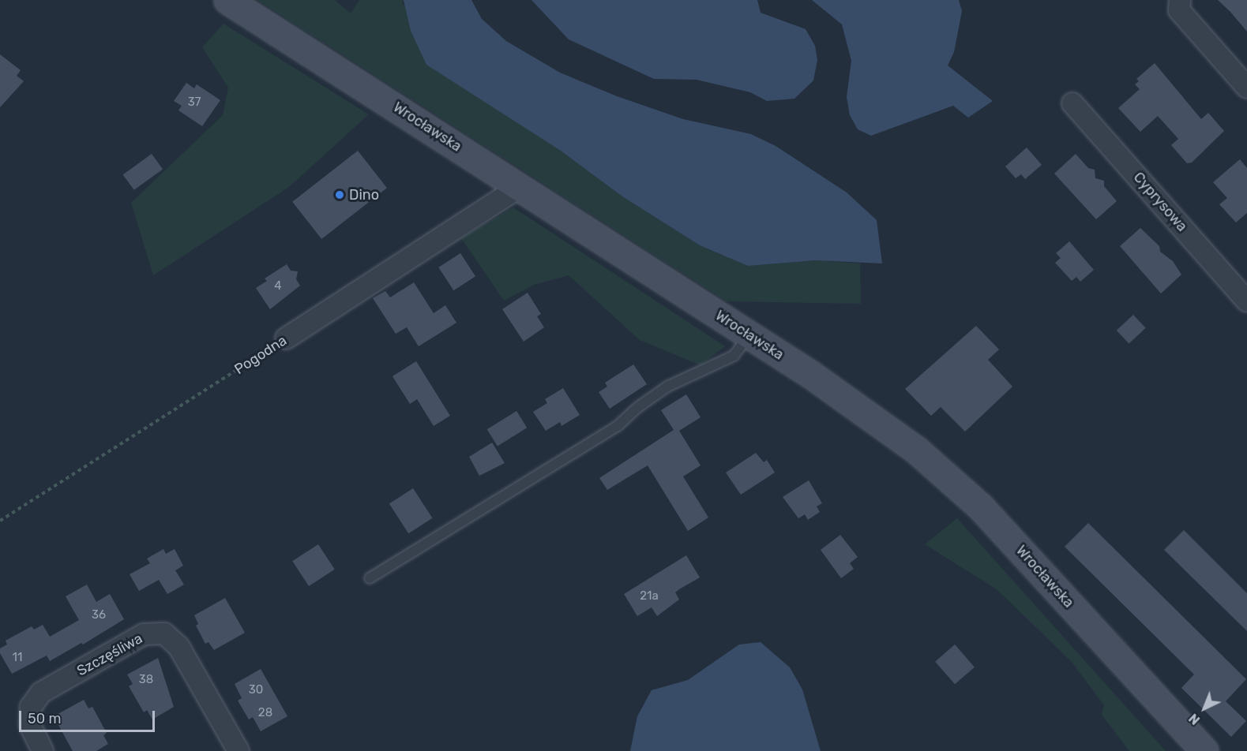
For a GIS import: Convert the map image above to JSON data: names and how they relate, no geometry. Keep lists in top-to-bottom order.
{
  "streets": {
    "main road": ["Wrocławska"],
    "street": ["Cyprysowa", "Pogodna", "Szczęśliwa"]
  },
  "crossings": [
    ["Wrocławska", "Pogodna"]
  ],
  "places": ["Dino"],
  "house_numbers": [
    "37",
    "4",
    "21a",
    "36",
    "11",
    "38",
    "30",
    "28"
  ],
  "scale_bar": "50 m",
  "north": "bottom left"
}
